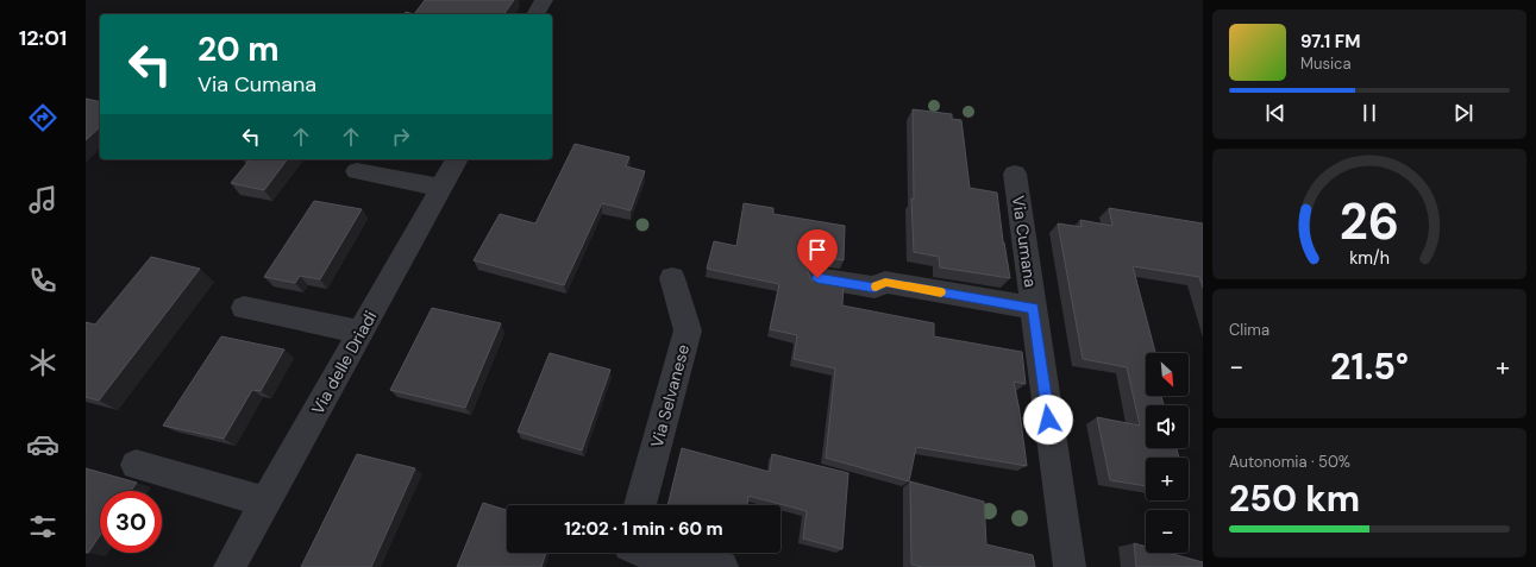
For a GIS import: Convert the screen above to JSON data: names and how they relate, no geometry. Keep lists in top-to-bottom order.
{
  "streets": {
    "street": ["Via Cumana", "Via delle Driadi", "Via Selvanese"]
  },
  "north": "bottom right",
  "page": {
    "tabs": "12:01",
    "turn": ["20 m", "Via Cumana"],
    "song": ["97.1 FM", "Musica"],
    "tile": [
      "Clima",
      ["Autonomia · 50%", "250 km"]
    ],
    "heat": ["−", "21.5°", "+"],
    "map_buttons": ["+", "−"],
    "limit": "30",
    "trip": "12:02 · 1 min · 60 m",
    "gauge": ["26", "km/h"]
  }
}
